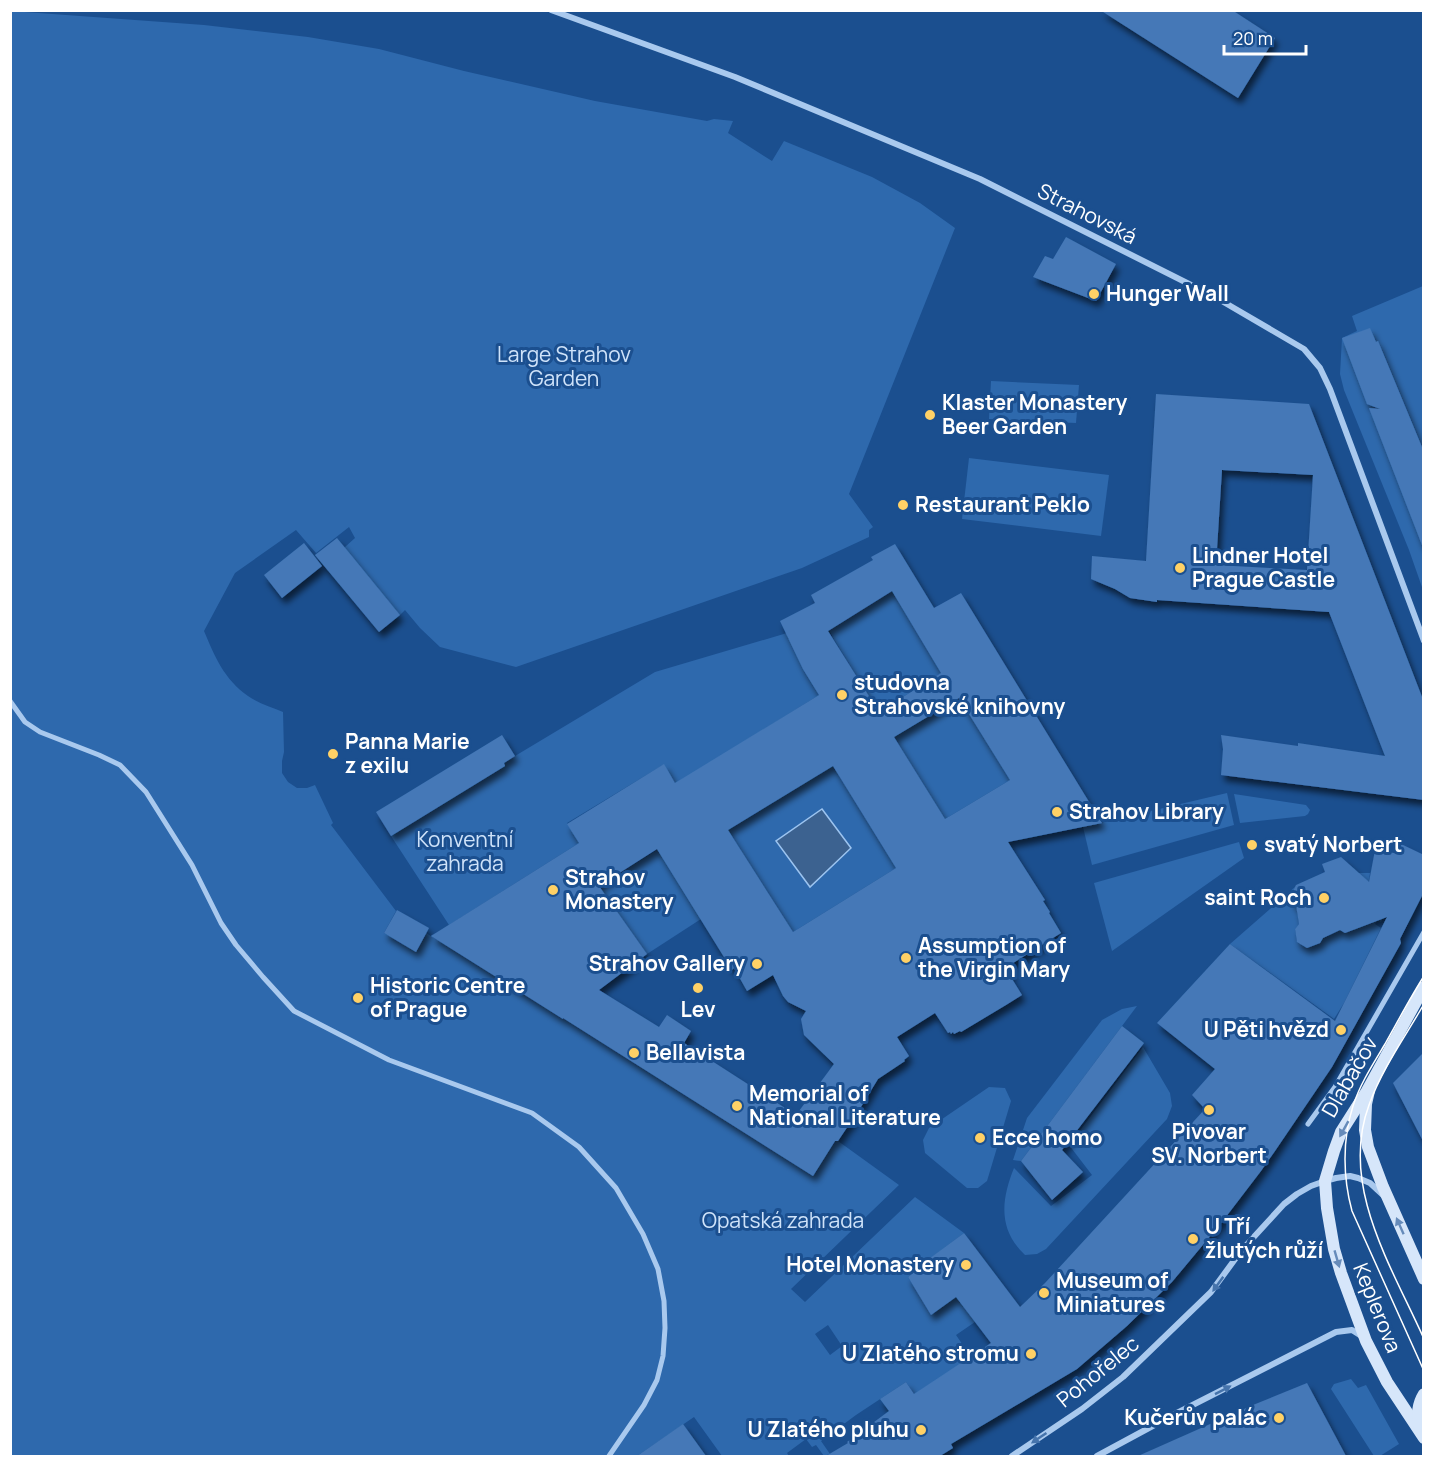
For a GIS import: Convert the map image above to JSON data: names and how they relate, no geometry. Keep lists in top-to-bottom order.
{
  "streets": {
    "main road": ["Dlabačov", "Keplerova"],
    "street": ["Strahovská", "Pohořelec"]
  },
  "crossings": [
    ["Dlabačov", "Keplerova"],
    ["Dlabačov", "Pohořelec"],
    ["Keplerova", "Pohořelec"]
  ],
  "one_way": ["Dlabačov", "Pohořelec"],
  "parks": ["Large Strahov Garden", "Konventní zahrada", "Opatská zahrada"],
  "places": [
    "Hunger Wall",
    "Klaster Monastery Beer Garden",
    "Restaurant Peklo",
    "Lindner Hotel Prague Castle",
    "studovna Strahovské knihovny",
    "Panna Marie z exilu",
    "Strahov Library",
    "svatý Norbert",
    "Strahov Monastery",
    "saint Roch",
    "Assumption of the Virgin Mary",
    "Strahov Gallery",
    "Lev",
    "Historic Centre of Prague",
    "U Pěti hvězd",
    "Bellavista",
    "Memorial of National Literature",
    "Pivovar SV. Norbert",
    "Ecce homo",
    "U Tří žlutých růží",
    "Hotel Monastery",
    "Museum of Miniatures",
    "U Zlatého stromu",
    "Kučerův palác",
    "U Zlatého pluhu"
  ],
  "scale_bar": "20 m"
}
